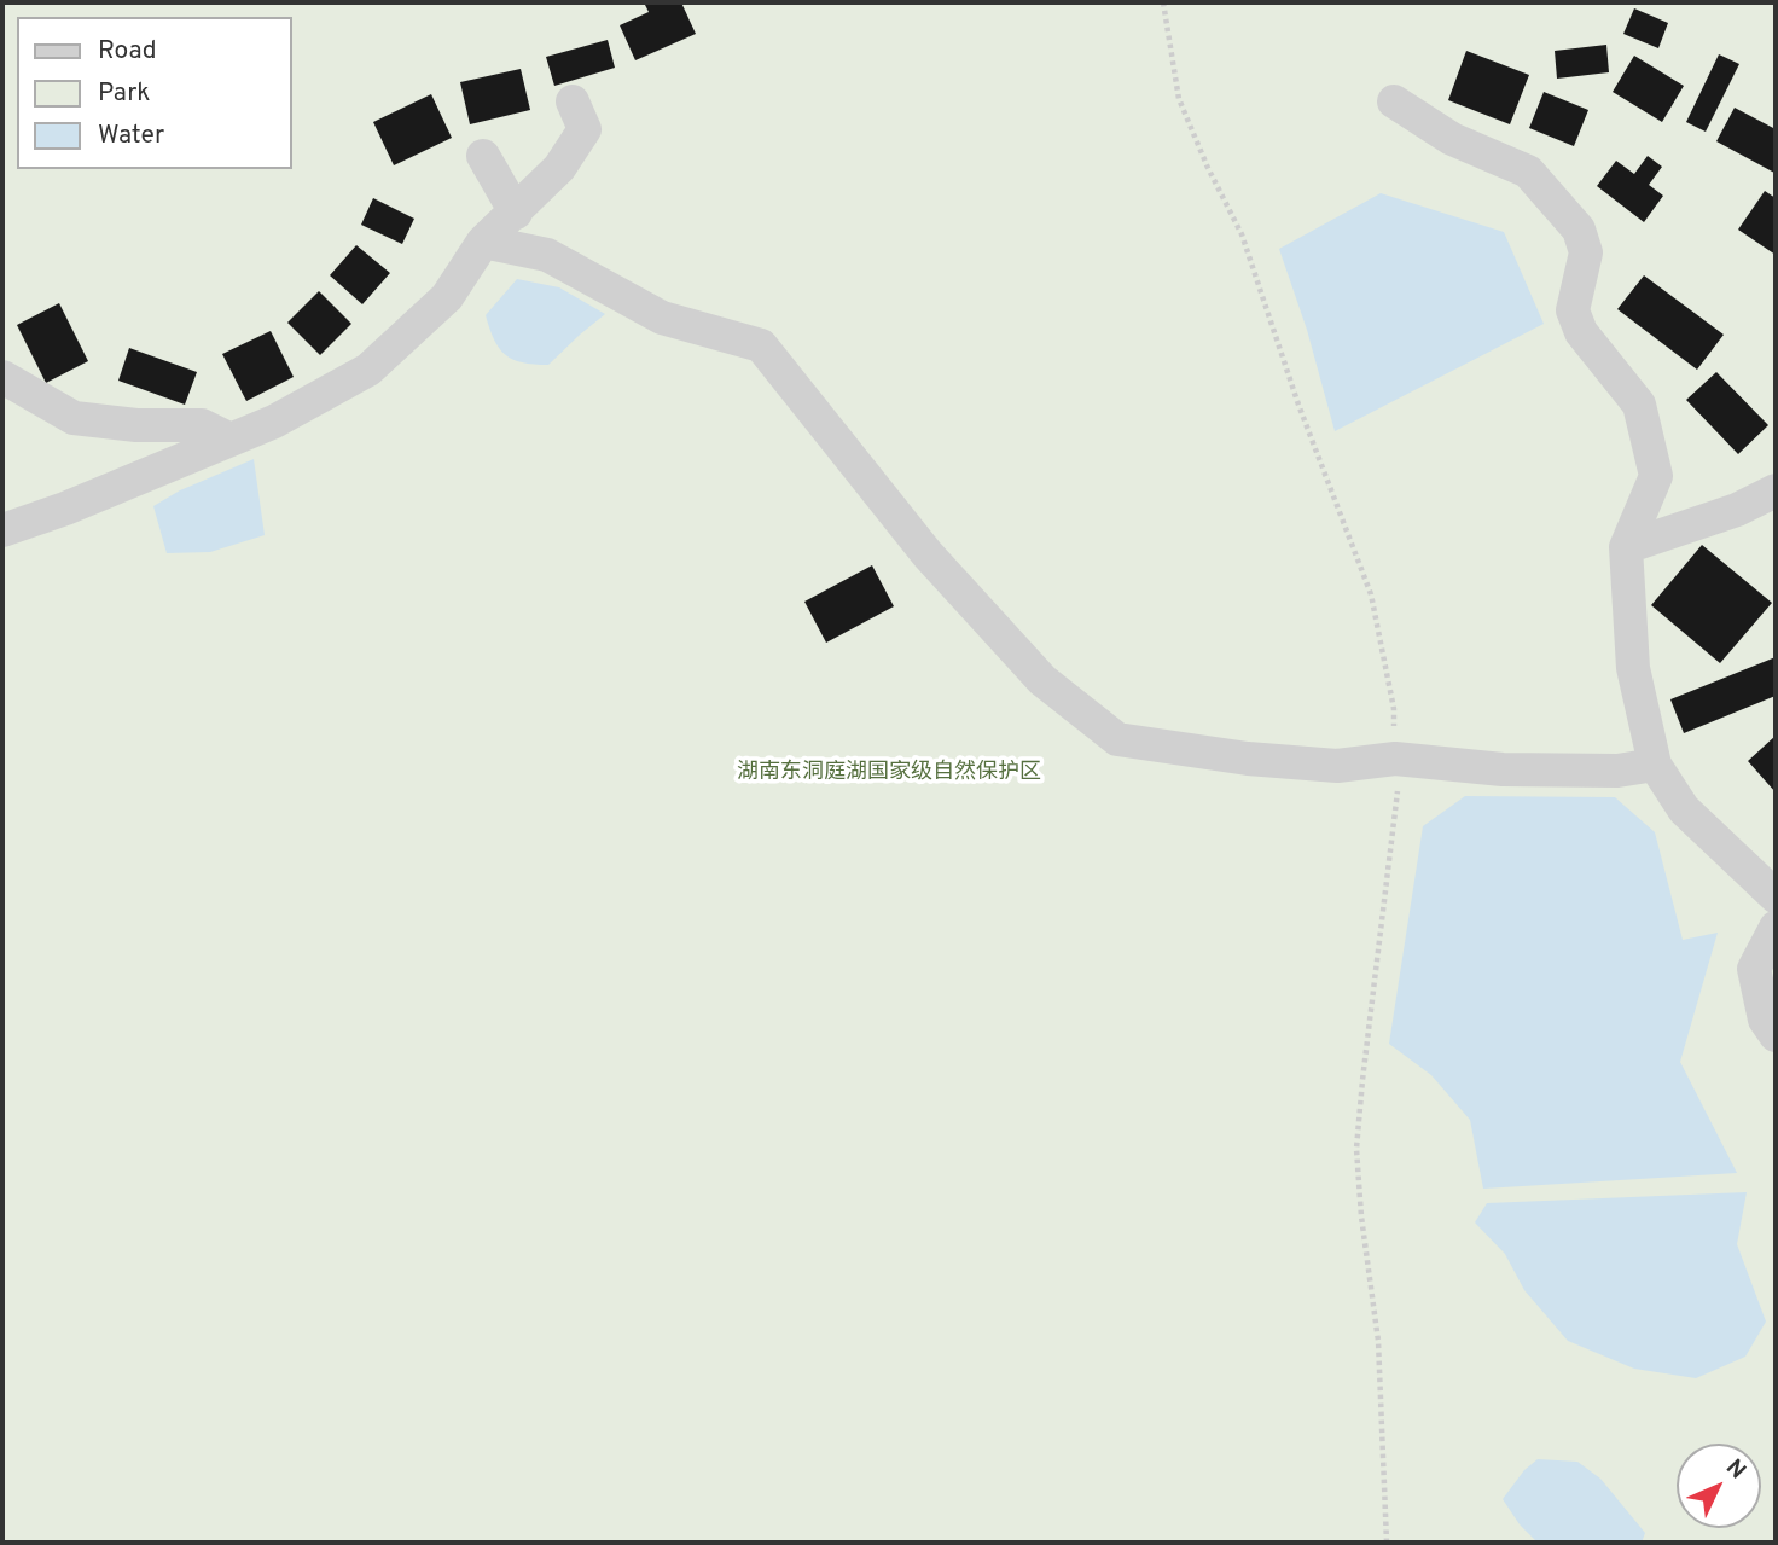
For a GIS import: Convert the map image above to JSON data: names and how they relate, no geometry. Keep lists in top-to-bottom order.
{
  "parks": ["湖南东洞庭湖国家级自然保护区"],
  "legend": ["Road", "Park", "Water"],
  "north": "top right"
}
